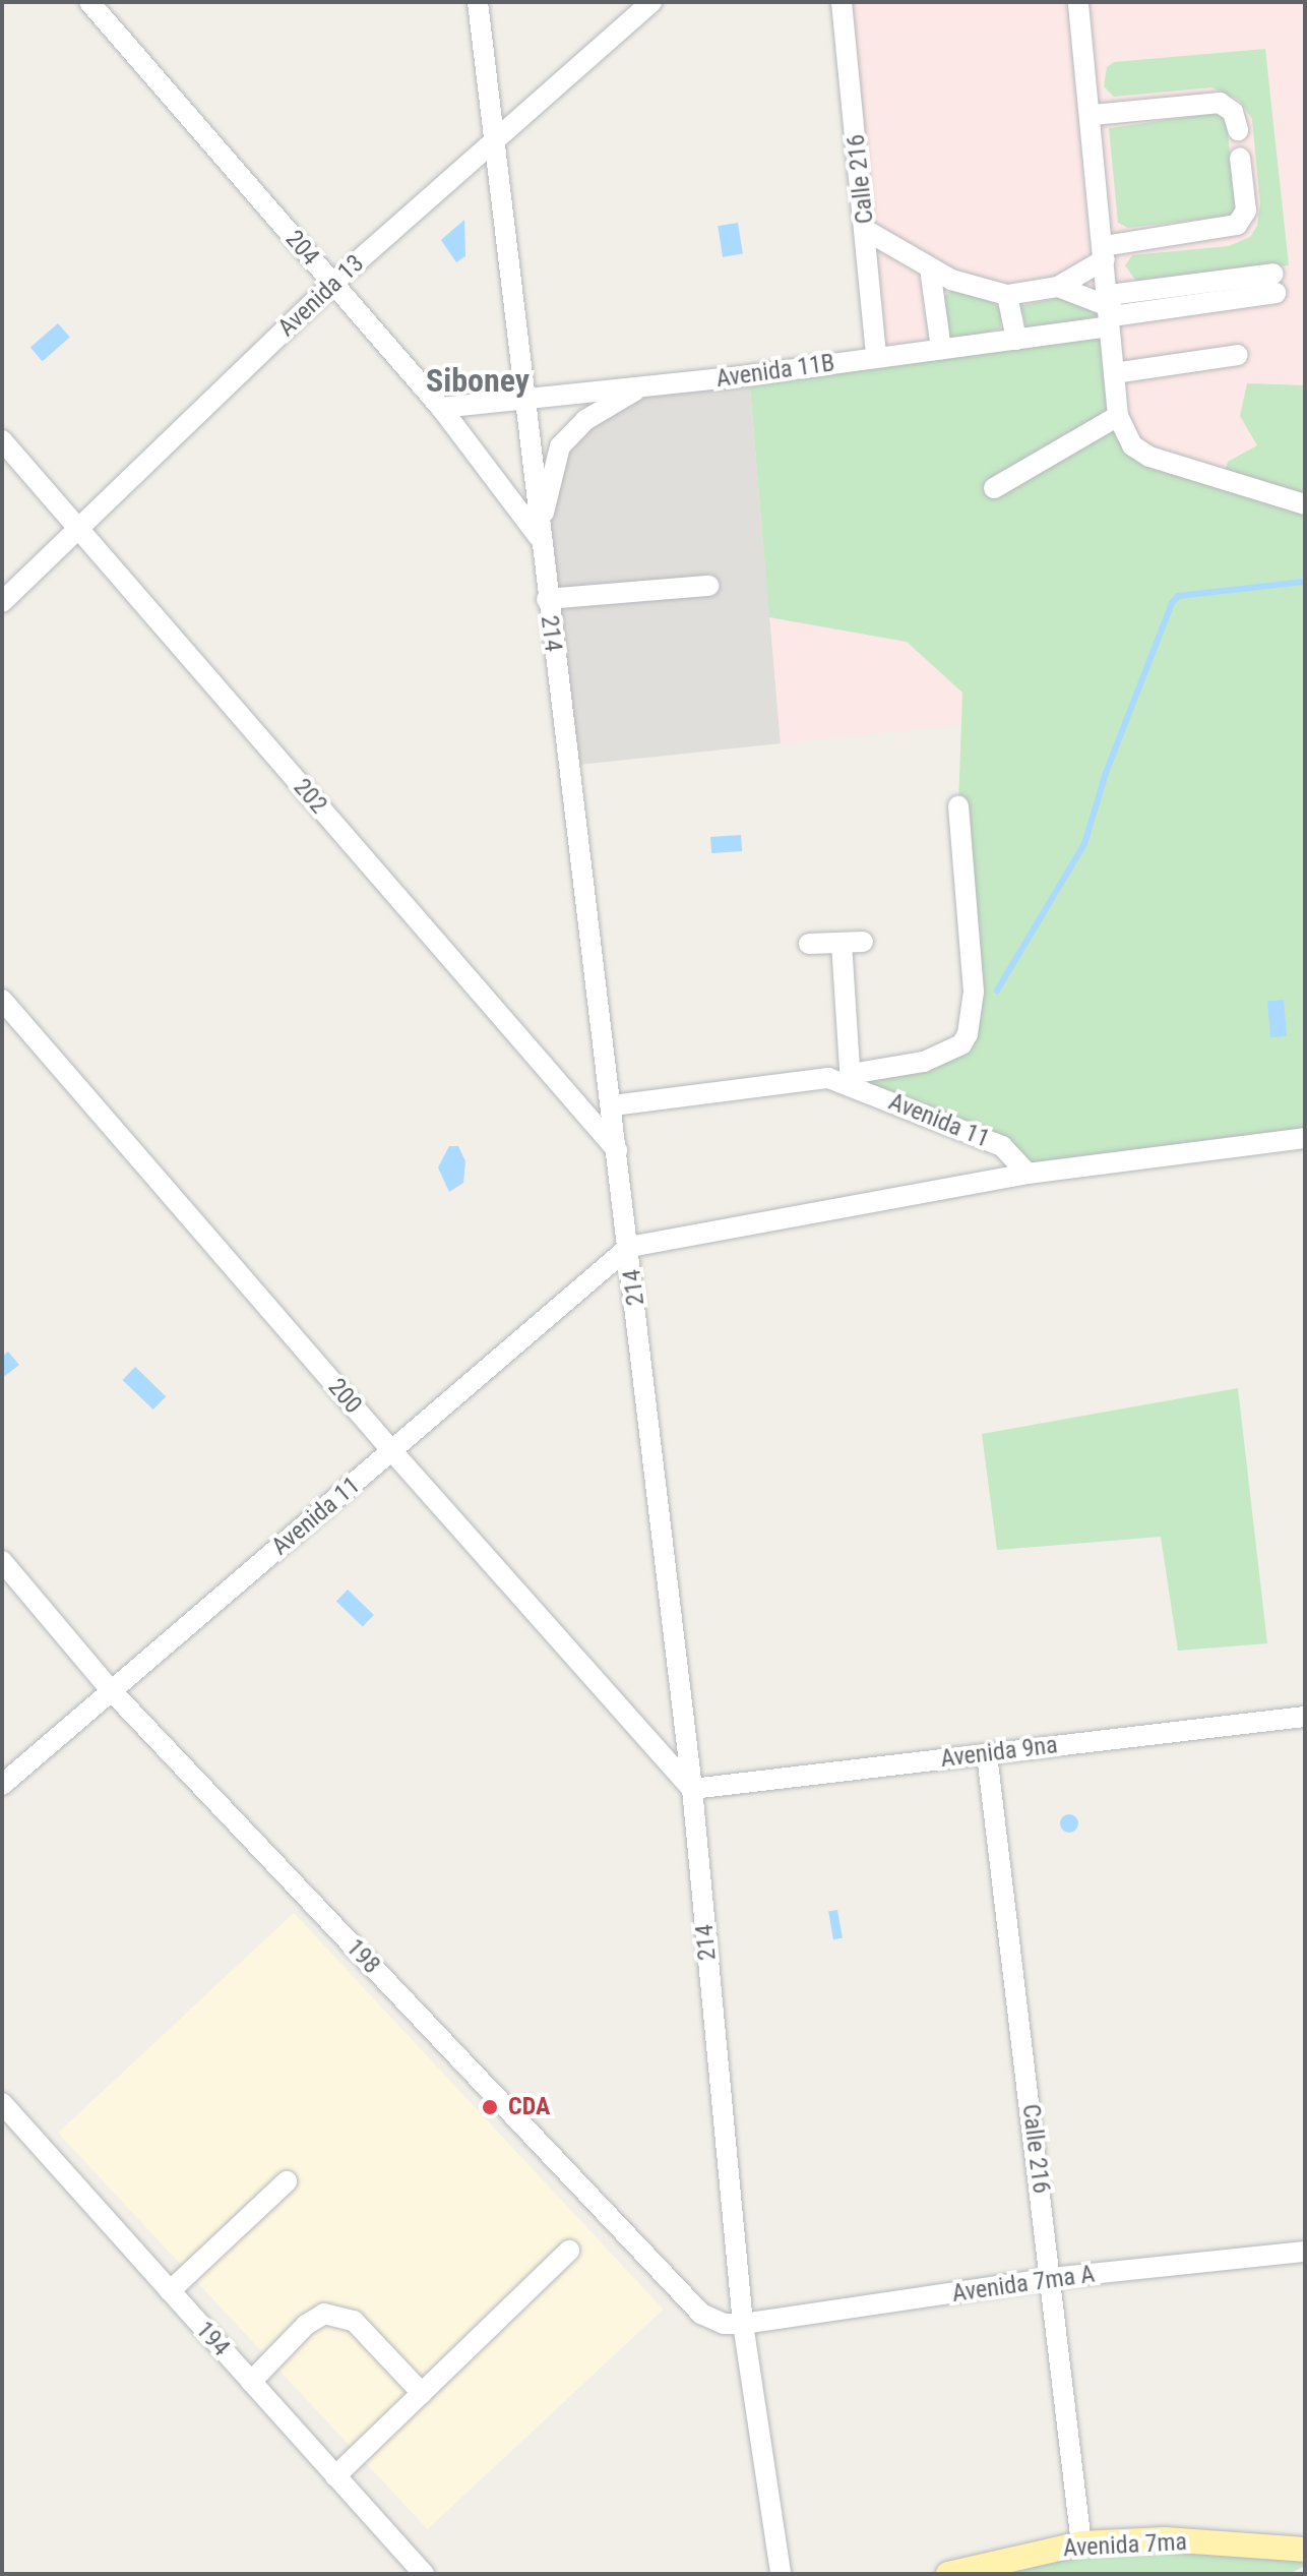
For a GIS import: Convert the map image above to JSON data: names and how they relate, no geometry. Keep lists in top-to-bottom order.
{
  "streets": {
    "main road": ["Avenida 7ma"],
    "street": [
      "Calle 216",
      "204",
      "Avenida 13",
      "Avenida 11B",
      "214",
      "202",
      "Avenida 11",
      "200",
      "Avenida 9na",
      "198",
      "Avenida 7ma A",
      "194"
    ]
  },
  "crossings": [
    ["Calle 216", "Avenida 11B"],
    ["Calle 216", "Avenida 9na"],
    ["Calle 216", "Avenida 7ma A"],
    ["Calle 216", "Avenida 7ma"],
    ["204", "Avenida 13"],
    ["204", "Avenida 11B"],
    ["204", "214"],
    ["Avenida 13", "214"],
    ["Avenida 13", "202"],
    ["Avenida 11B", "214"],
    ["214", "202"],
    ["214", "Avenida 11"],
    ["214", "200"],
    ["214", "Avenida 9na"],
    ["214", "198"],
    ["214", "Avenida 7ma A"],
    ["Avenida 11", "200"],
    ["Avenida 11", "198"],
    ["200", "Avenida 9na"],
    ["198", "Avenida 7ma A"]
  ],
  "districts": ["Siboney"],
  "places": ["CDA"]
}
